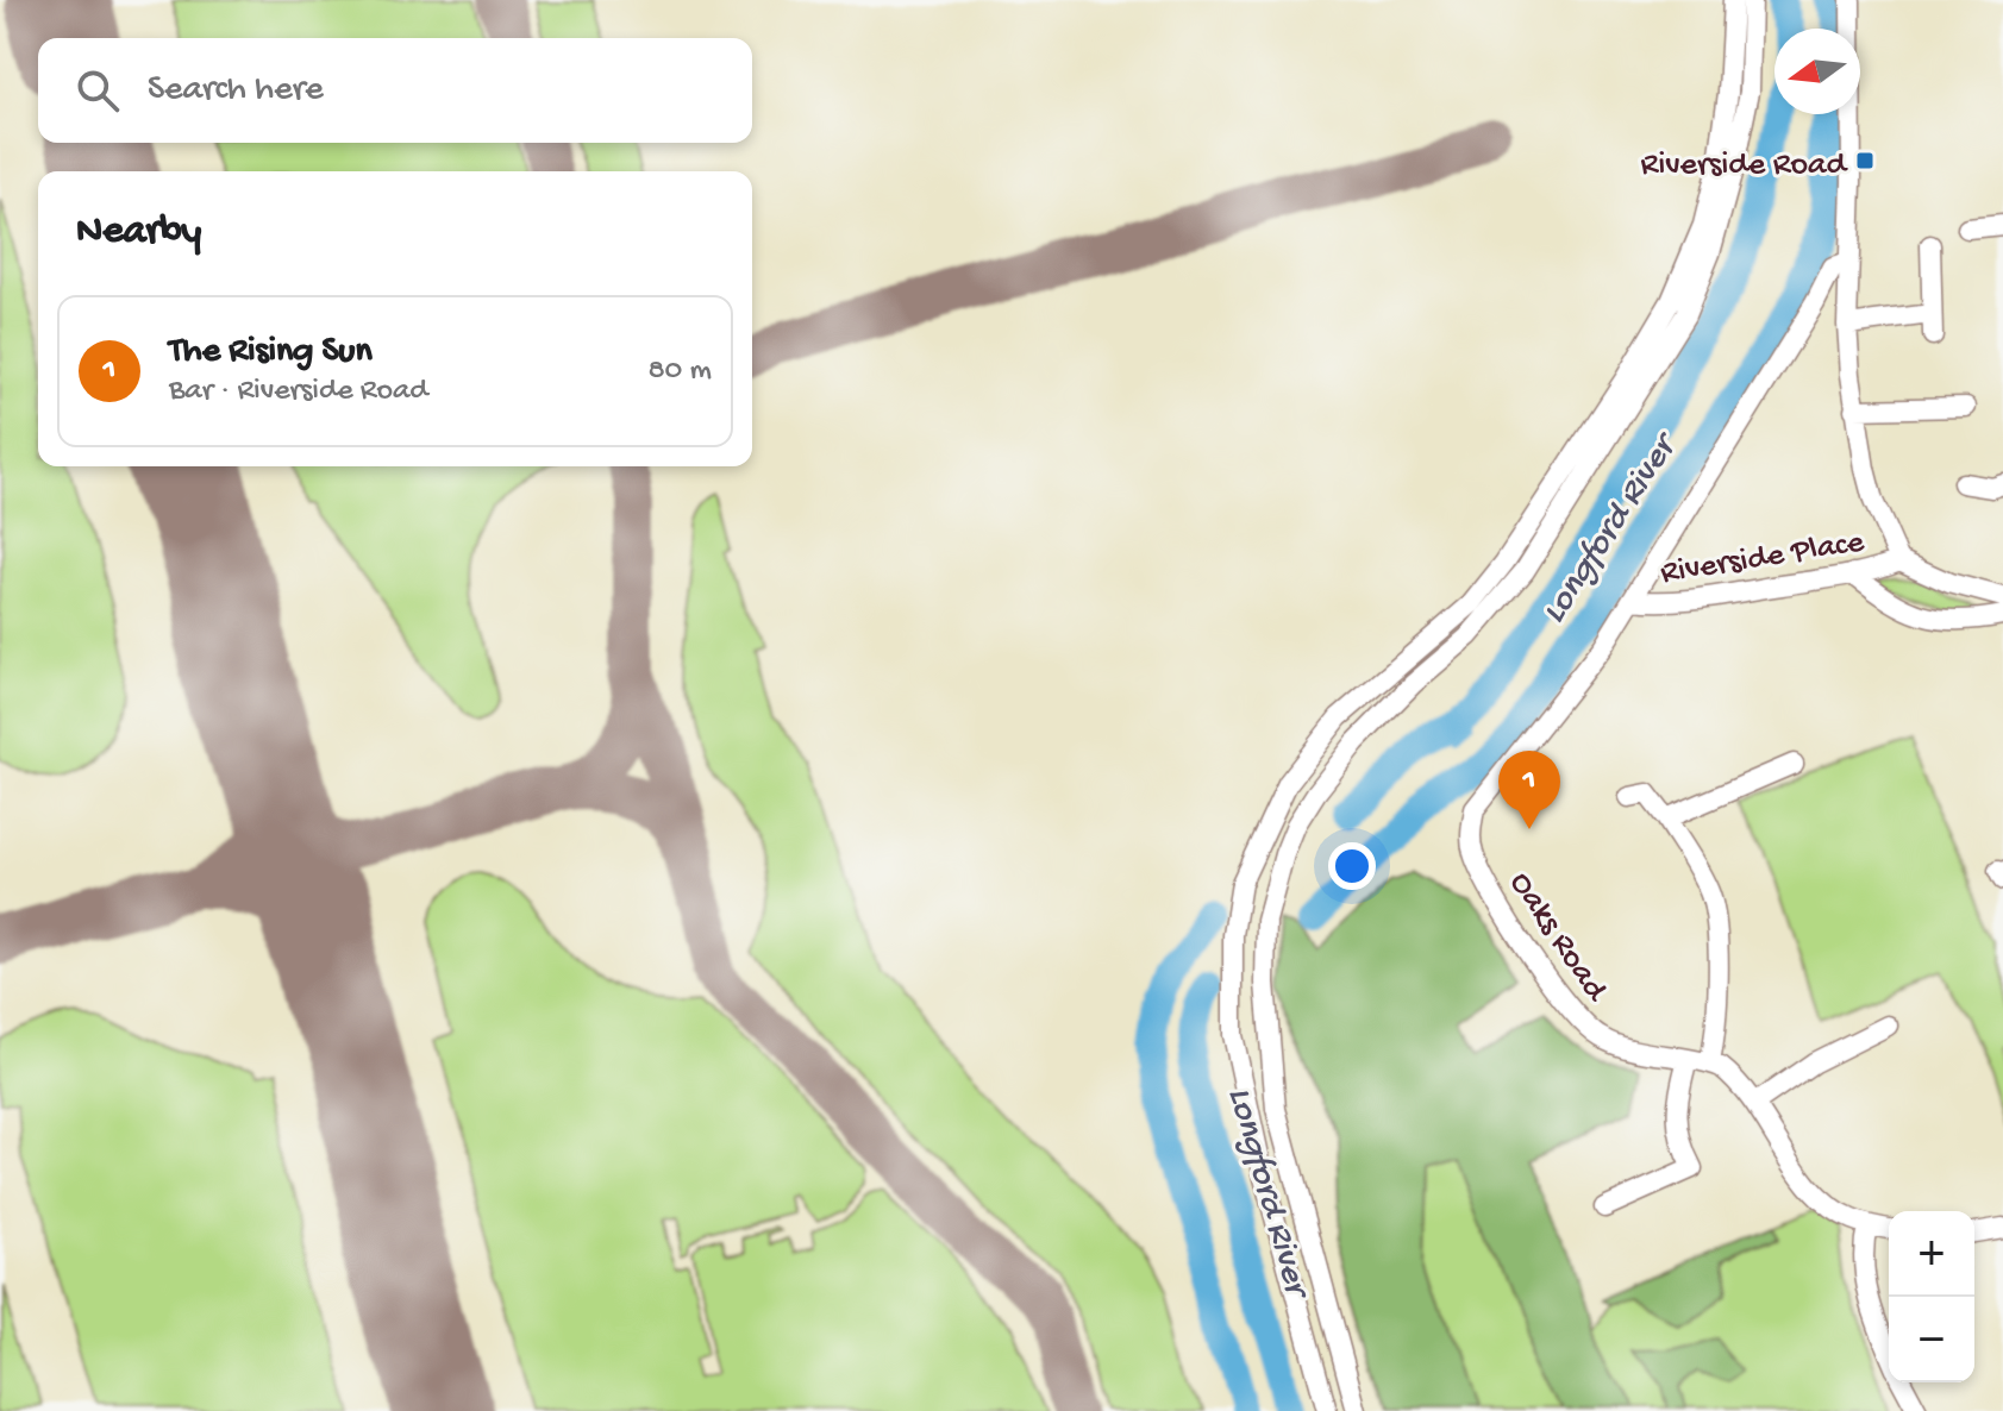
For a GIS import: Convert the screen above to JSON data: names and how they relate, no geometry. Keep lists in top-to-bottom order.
{
  "streets": {
    "street": ["Riverside Place", "Oaks Road"]
  },
  "crossings": [
    ["Riverside Place", "Oaks Road"]
  ],
  "water": ["Longford River"],
  "places": {
    "transit": ["Riverside Road"]
  },
  "north": "left",
  "page": {
    "search": "Search here",
    "heading": "Nearby",
    "list": [
      {
        "mark": "1",
        "name": "The Rising Sun",
        "note": "Bar · Riverside Road",
        "value": "80 m"
      }
    ],
    "pins": "1",
    "map_buttons": ["+", "−"]
  }
}
